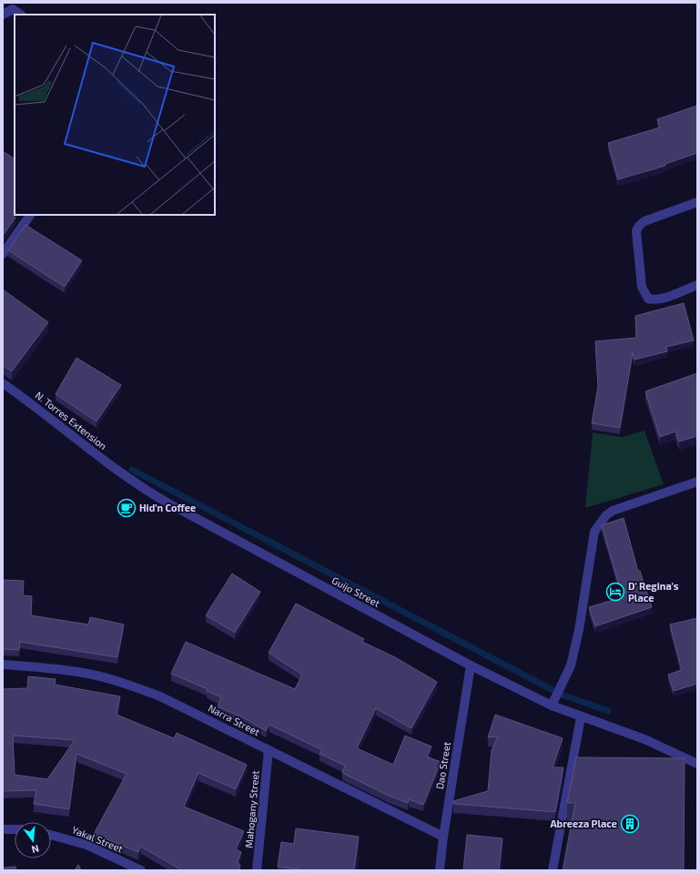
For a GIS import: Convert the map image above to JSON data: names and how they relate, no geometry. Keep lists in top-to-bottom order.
{
  "streets": {
    "street": [
      "N. Torres Extension",
      "Guijo Street",
      "Narra Street",
      "Dao Street",
      "Mahogany Street",
      "Yakal Street"
    ]
  },
  "crossings": [
    ["N. Torres Extension", "Guijo Street"],
    ["Guijo Street", "Dao Street"],
    ["Narra Street", "Dao Street"],
    ["Narra Street", "Mahogany Street"]
  ],
  "places": {
    "cafe": ["Hid'n Coffee"],
    "hotel": ["D' Regina's Place"],
    "building": ["Abreeza Place"]
  },
  "north": "bottom"
}
